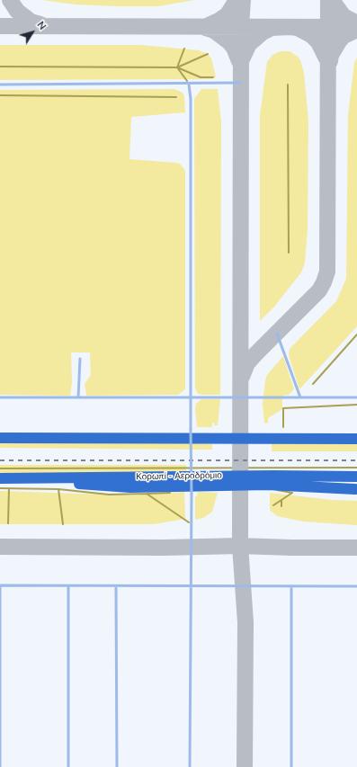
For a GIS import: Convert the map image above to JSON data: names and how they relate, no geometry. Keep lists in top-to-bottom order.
{
  "streets": {
    "highway": ["Κορωπί - Αεροδρόμιο"]
  },
  "north": "top right"
}
